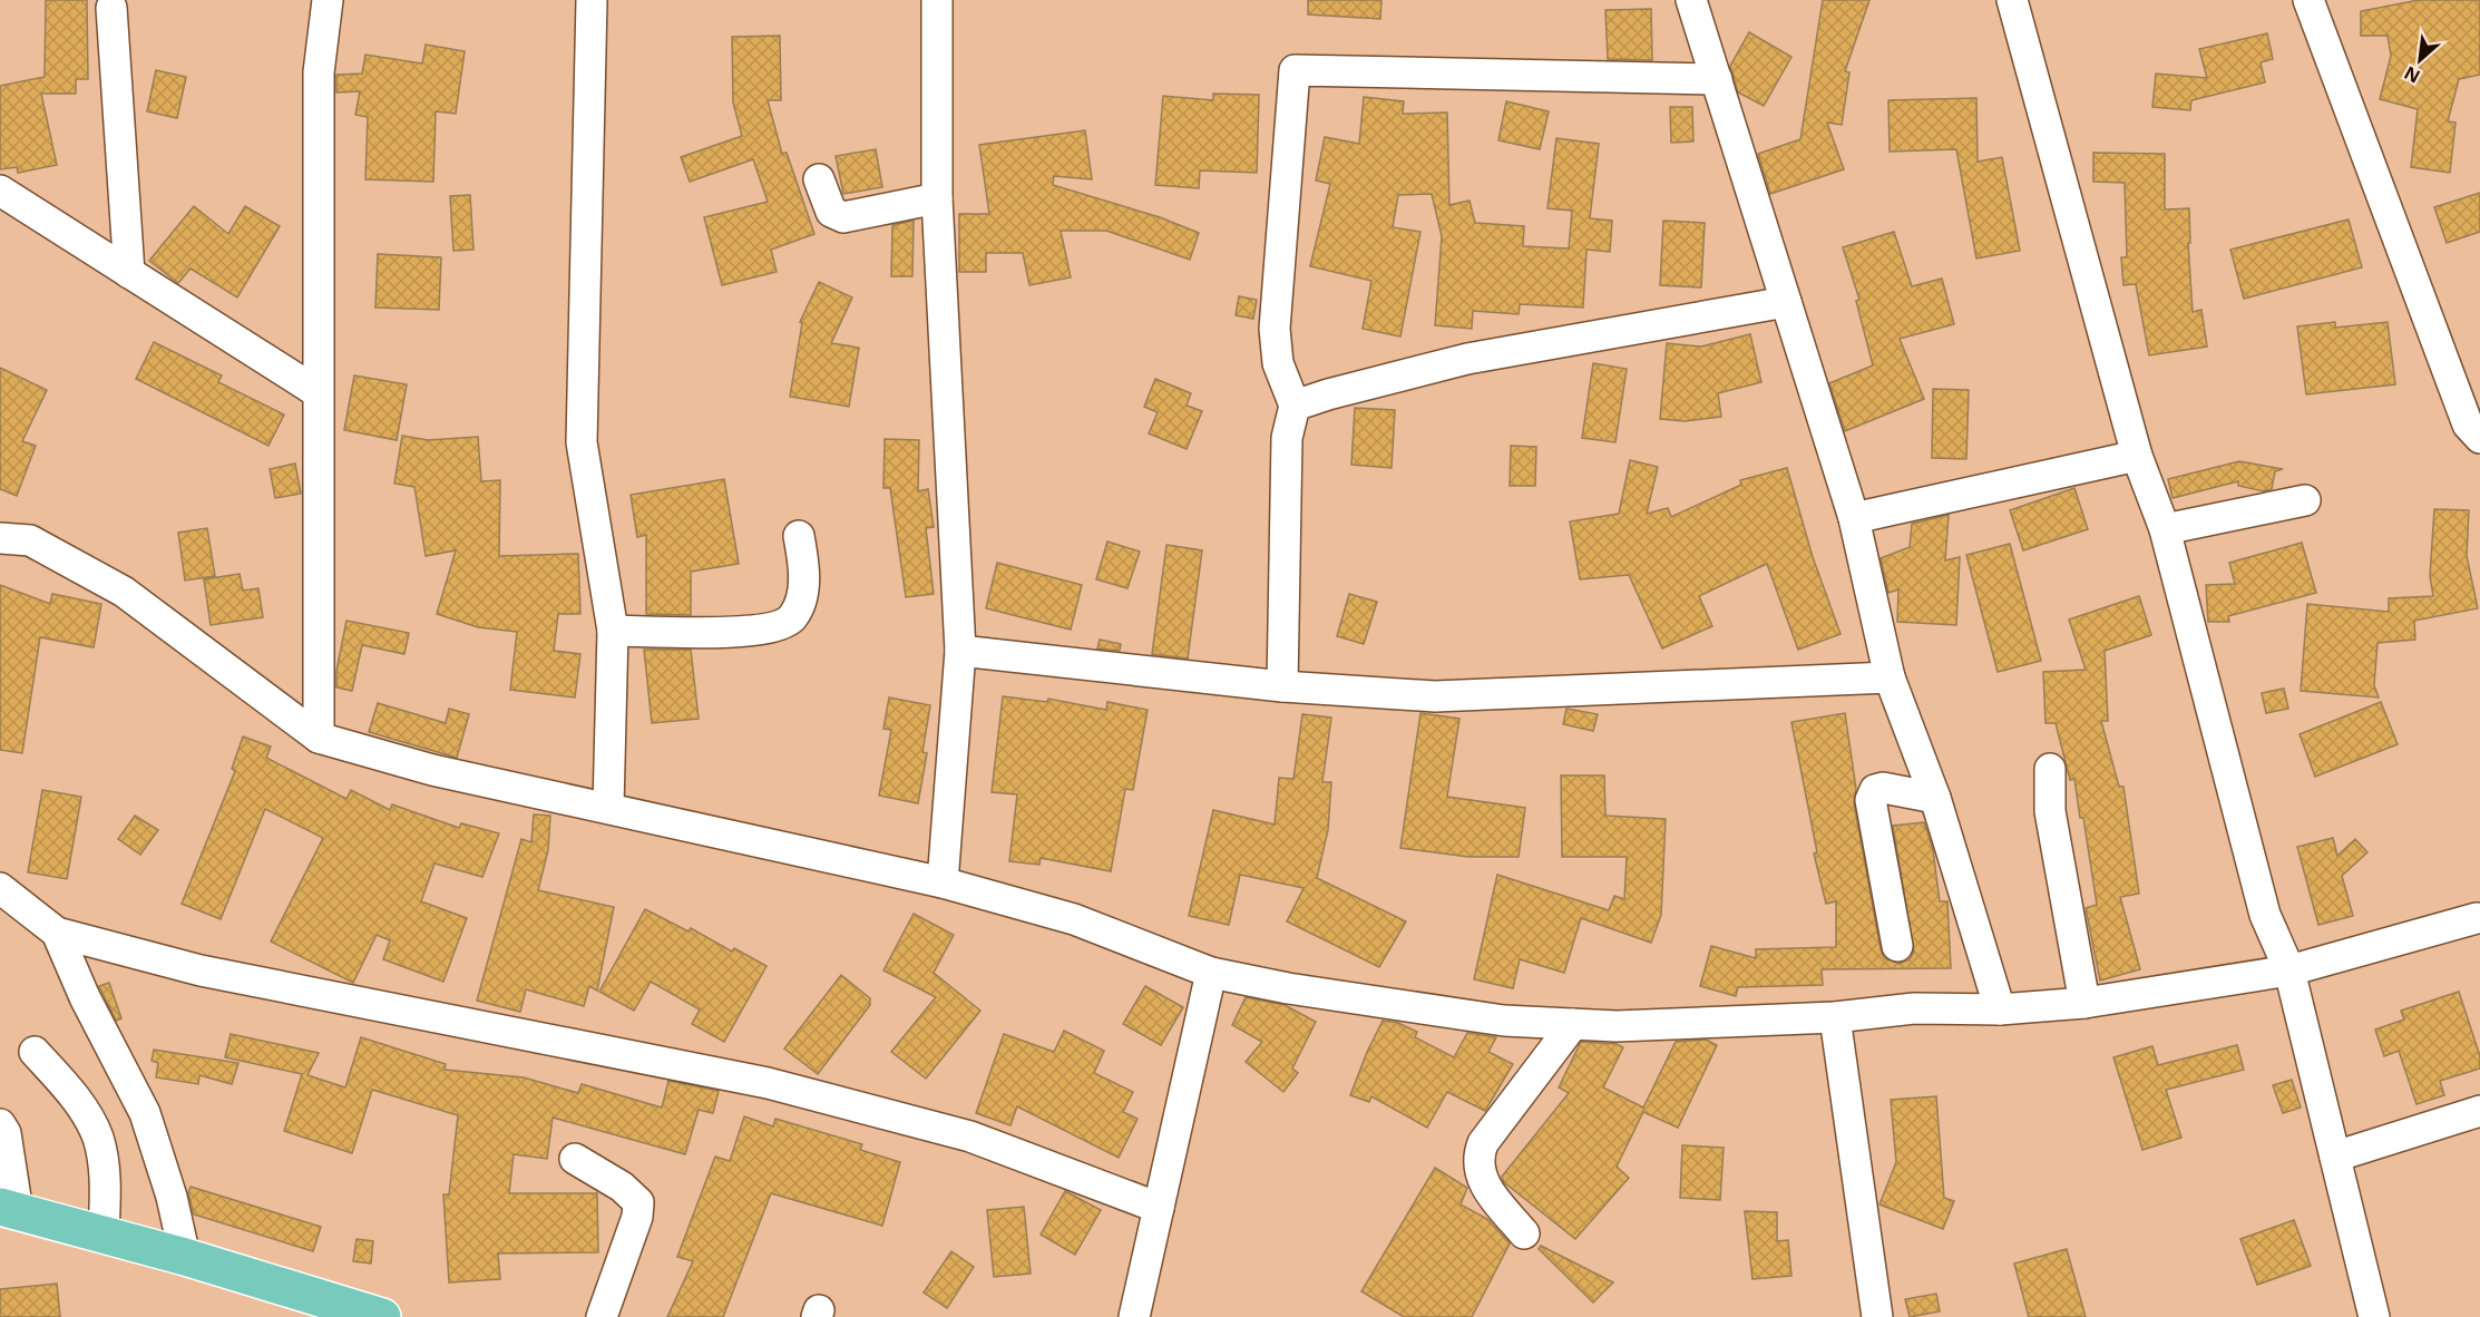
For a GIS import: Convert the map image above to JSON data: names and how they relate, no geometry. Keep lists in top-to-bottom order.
{
  "north": "bottom left"
}
